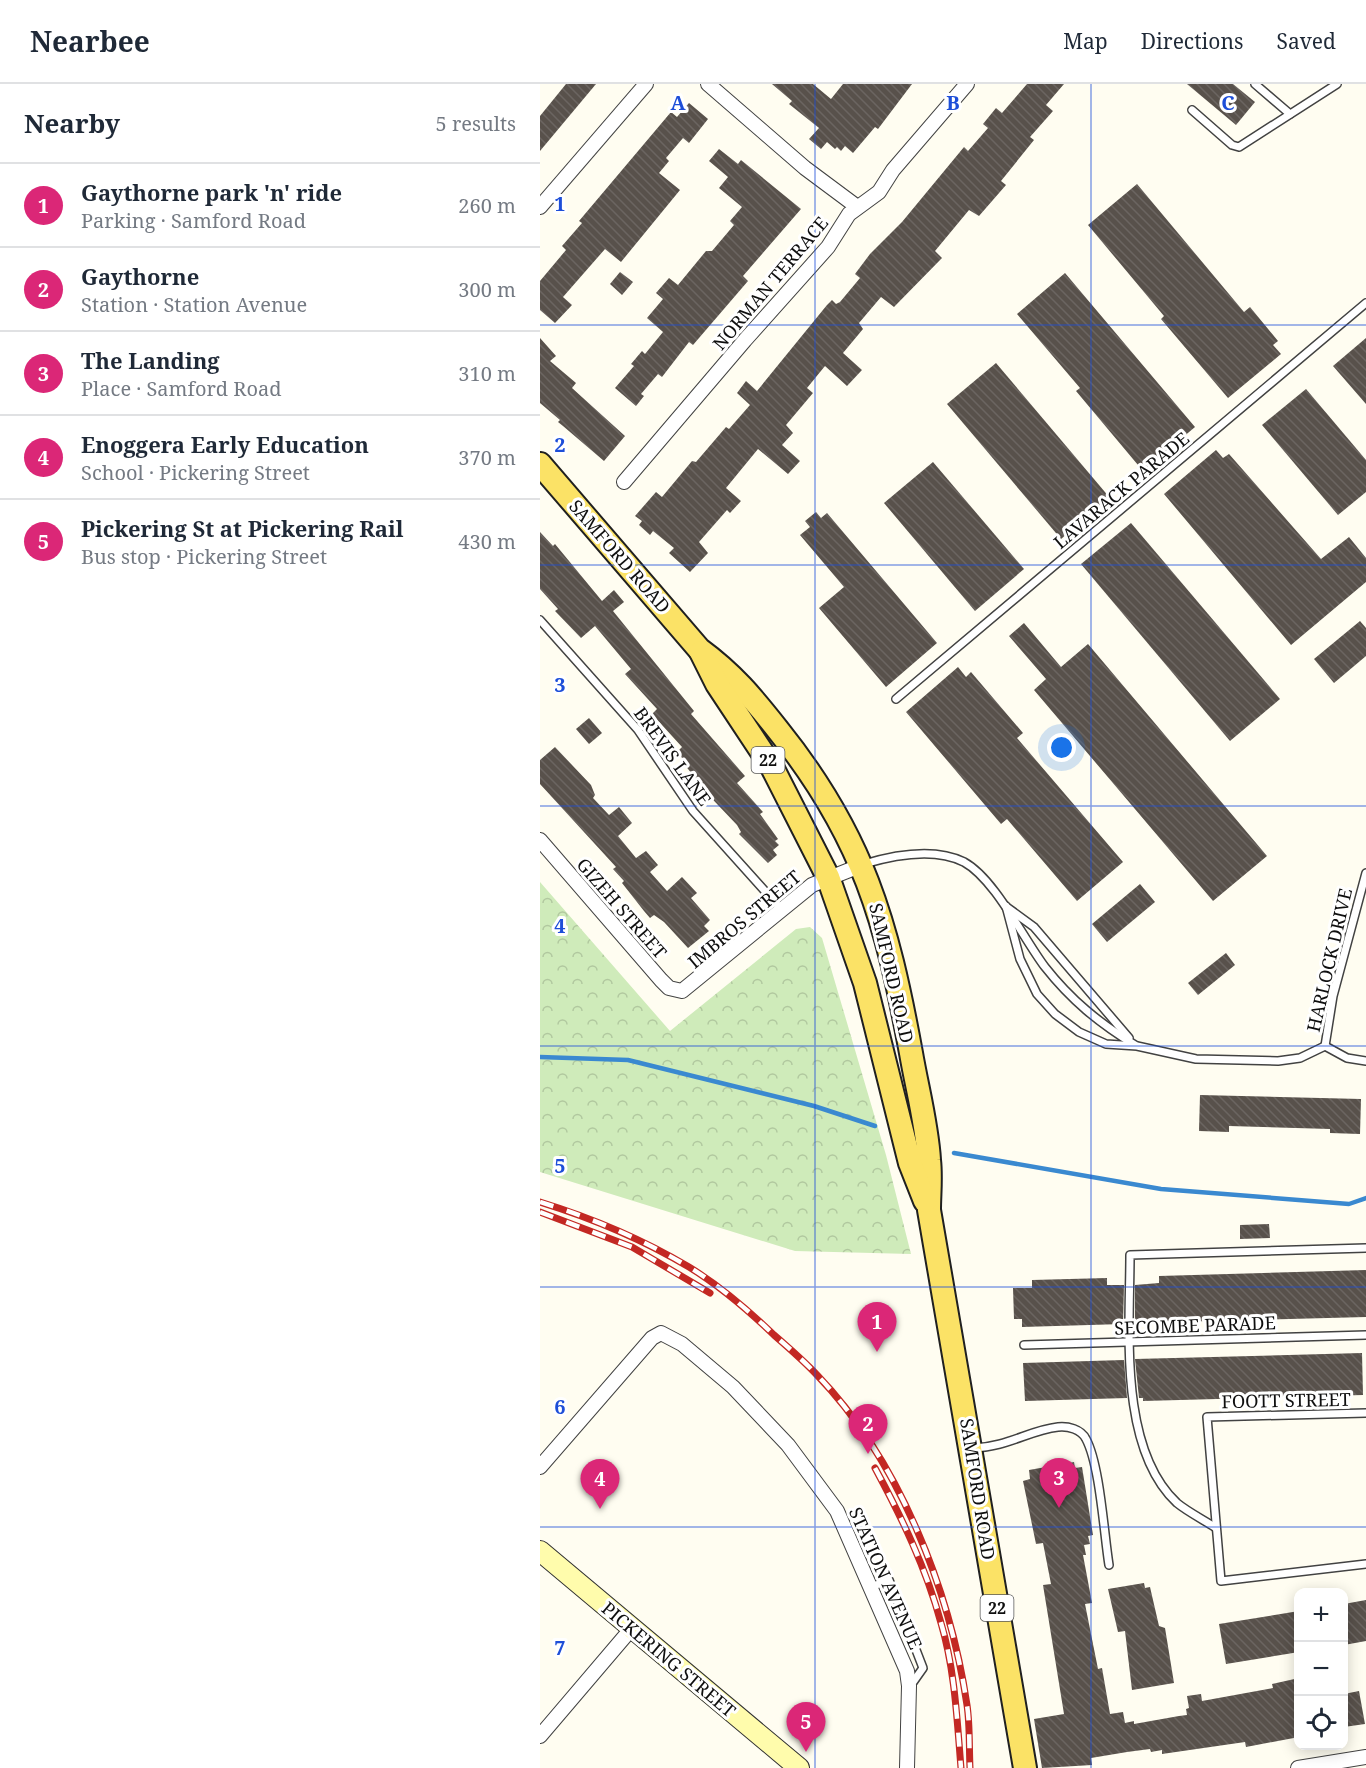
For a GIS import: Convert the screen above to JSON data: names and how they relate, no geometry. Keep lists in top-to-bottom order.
{
  "streets": {
    "main road": ["SAMFORD ROAD", "22", "PICKERING STREET"],
    "street": [
      "NORMAN TERRACE",
      "GIZEH STREET",
      "IMBROS STREET",
      "STATION AVENUE"
    ],
    "lane": [
      "LAVARACK PARADE",
      "BREVIS LANE",
      "HARLOCK DRIVE",
      "SECOMBE PARADE",
      "FOOTT STREET"
    ]
  },
  "crossings": [
    ["SAMFORD ROAD", "IMBROS STREET"],
    ["BREVIS LANE", "IMBROS STREET"],
    ["GIZEH STREET", "IMBROS STREET"]
  ],
  "page": {
    "header": "Nearbee",
    "nav": ["Map", "Directions", "Saved"],
    "heading": ["Nearby", "5 results"],
    "list": [
      {
        "mark": "1",
        "name": "Gaythorne park 'n' ride",
        "note": "Parking · Samford Road",
        "value": "260 m"
      },
      {
        "mark": "2",
        "name": "Gaythorne",
        "note": "Station · Station Avenue",
        "value": "300 m"
      },
      {
        "mark": "3",
        "name": "The Landing",
        "note": "Place · Samford Road",
        "value": "310 m"
      },
      {
        "mark": "4",
        "name": "Enoggera Early Education",
        "note": "School · Pickering Street",
        "value": "370 m"
      },
      {
        "mark": "5",
        "name": "Pickering St at Pickering Rail",
        "note": "Bus stop · Pickering Street",
        "value": "430 m"
      }
    ],
    "pins": [
      "1",
      "2",
      "3",
      "4",
      "5"
    ],
    "map_buttons": ["+", "−"]
  },
  "grid": {
    "columns": ["A", "B", "C"],
    "rows": [
      "1",
      "2",
      "3",
      "4",
      "5",
      "6",
      "7"
    ]
  }
}
